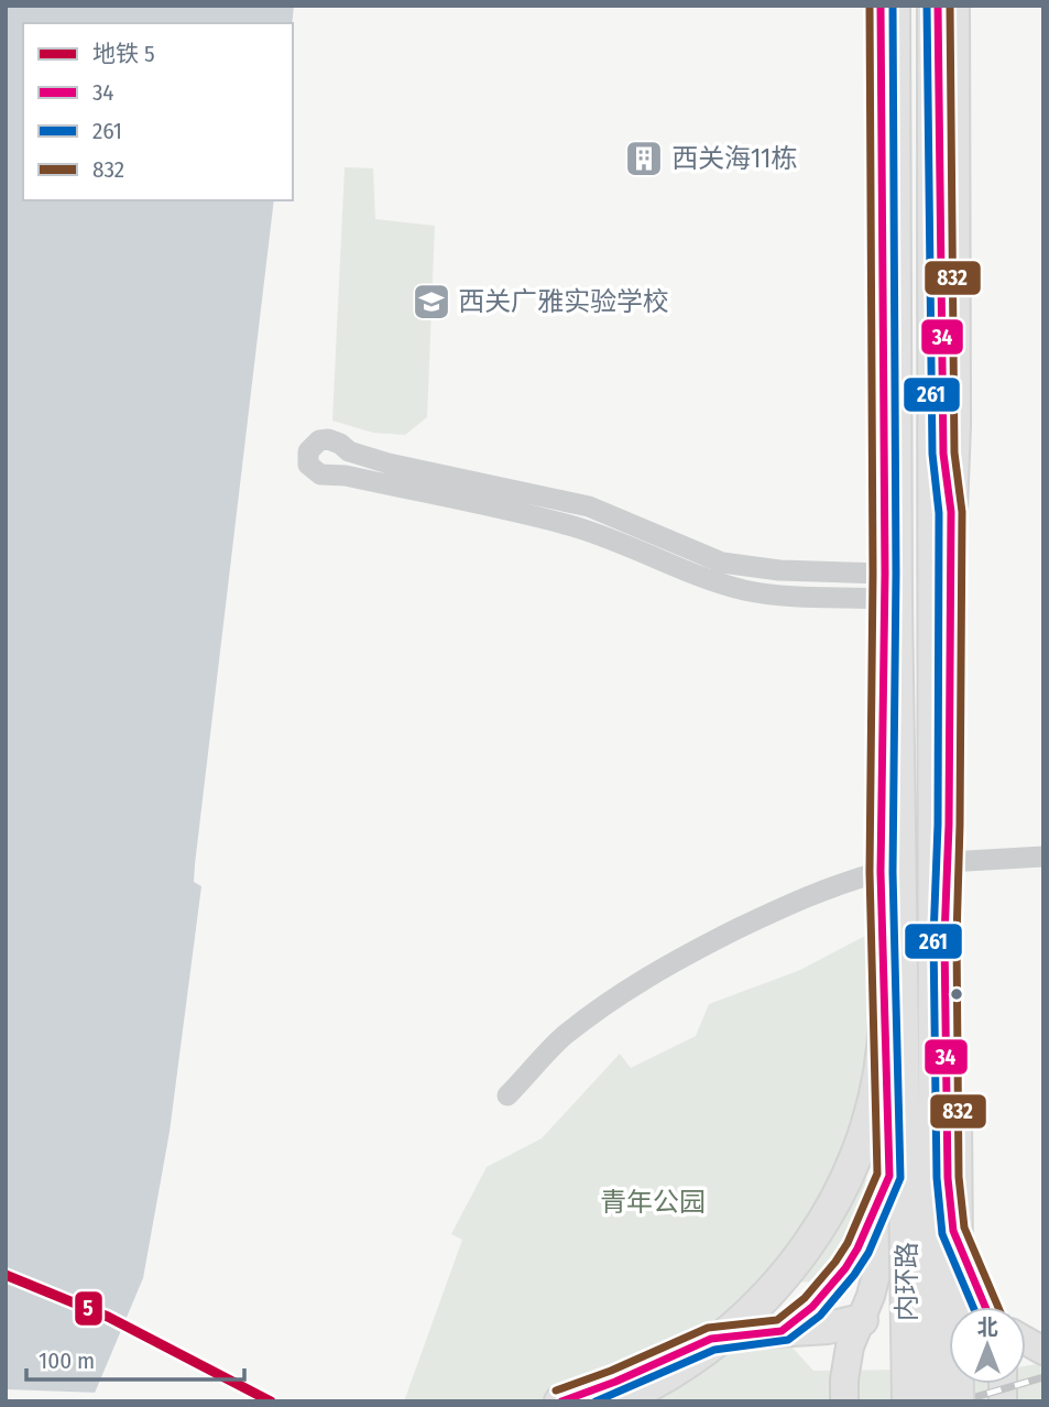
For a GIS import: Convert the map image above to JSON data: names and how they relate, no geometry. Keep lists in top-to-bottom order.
{
  "streets": {
    "highway": ["内环路"]
  },
  "parks": ["青年公园"],
  "places": {
    "building": ["西关海11栋"],
    "school or university": ["西关广雅实验学校"]
  },
  "lines": [
    "transit line 34",
    "transit line 261",
    "transit line 832",
    "metro line 5"
  ],
  "legend": [
    "地铁 5",
    "34",
    "261",
    "832"
  ],
  "scale_bar": "100 m",
  "north": "top"
}
